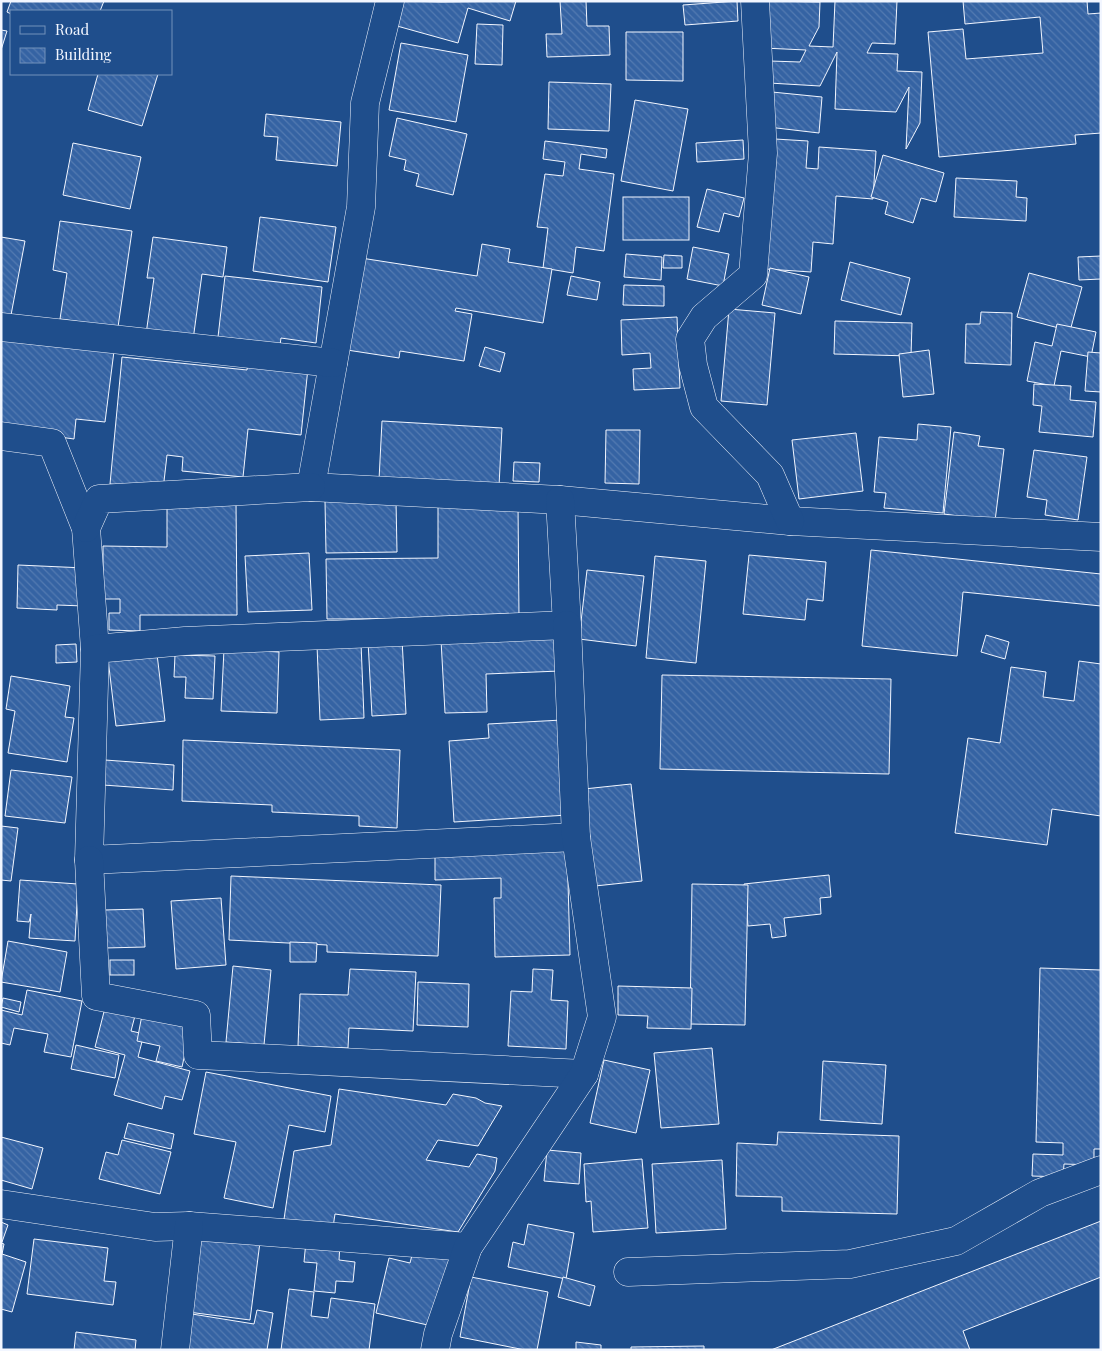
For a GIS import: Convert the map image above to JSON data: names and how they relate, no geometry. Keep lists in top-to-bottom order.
{
  "legend": ["Road", "Building"]
}
